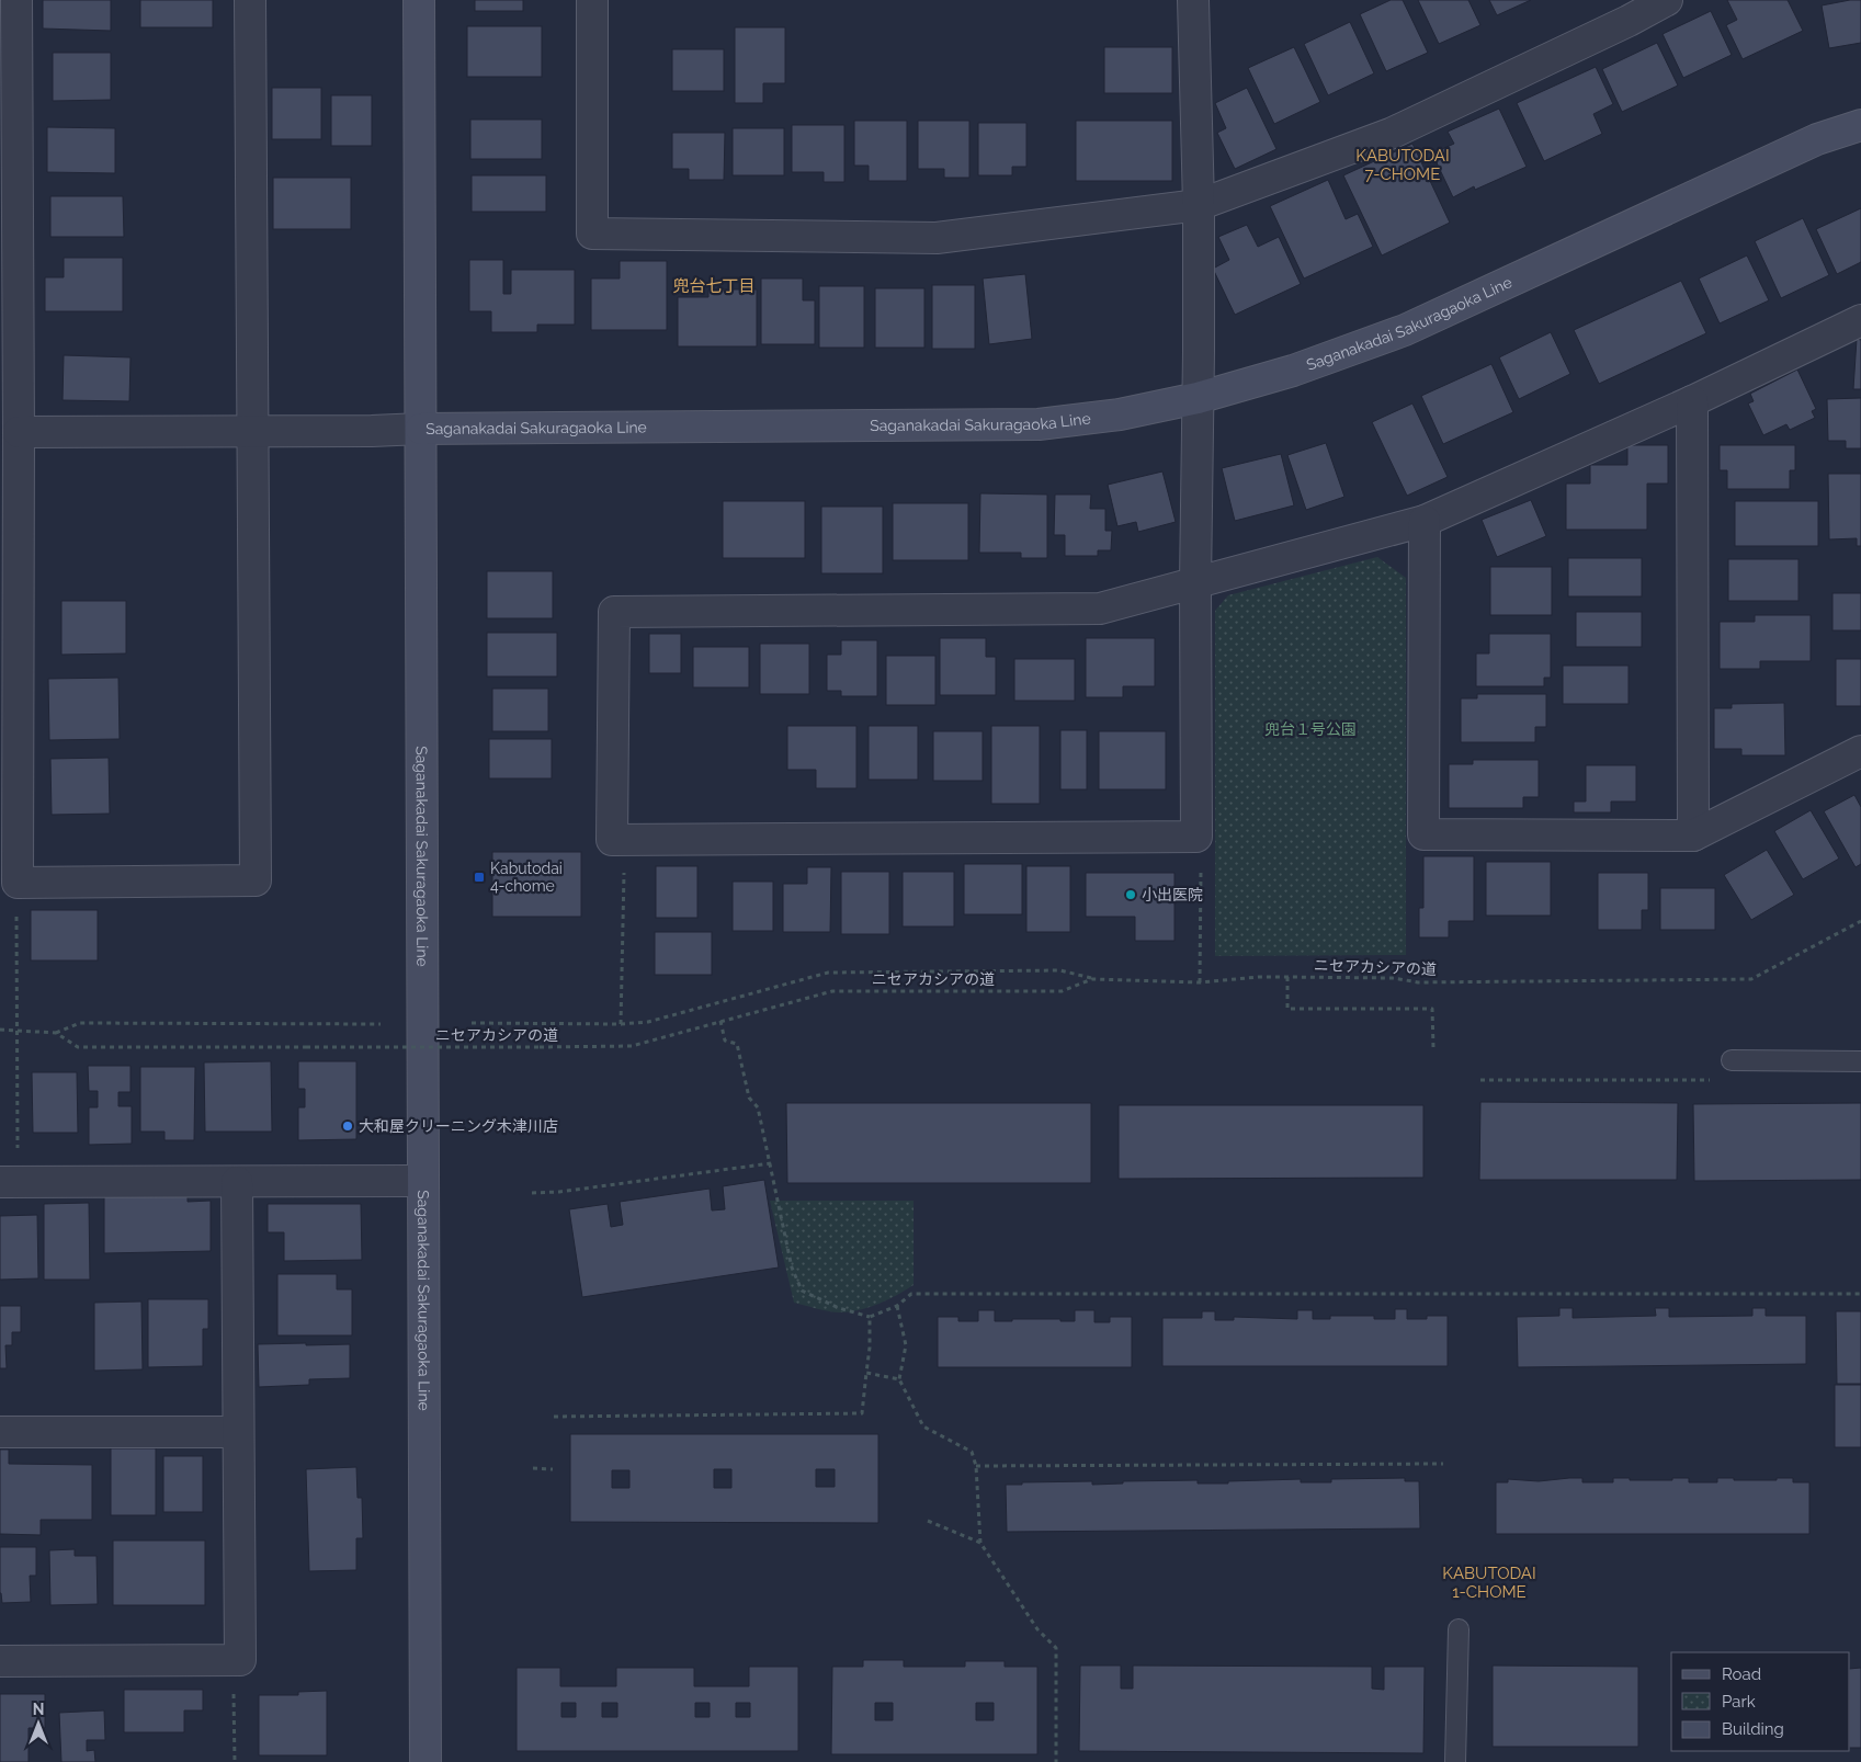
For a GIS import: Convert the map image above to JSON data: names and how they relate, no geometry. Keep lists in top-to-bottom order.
{
  "streets": {
    "main road": ["Saganakadai Sakuragaoka Line"],
    "path": ["ニセアカシアの道"]
  },
  "districts": ["KABUTODAI 7-CHOME", "兜台七丁目", "KABUTODAI 1-CHOME"],
  "parks": ["兜台１号公園"],
  "places": {
    "transit": ["Kabutodai 4-chome"],
    "other": ["小出医院", "大和屋クリーニング木津川店"]
  },
  "legend": ["Road", "Park", "Building"],
  "north": "top"
}
